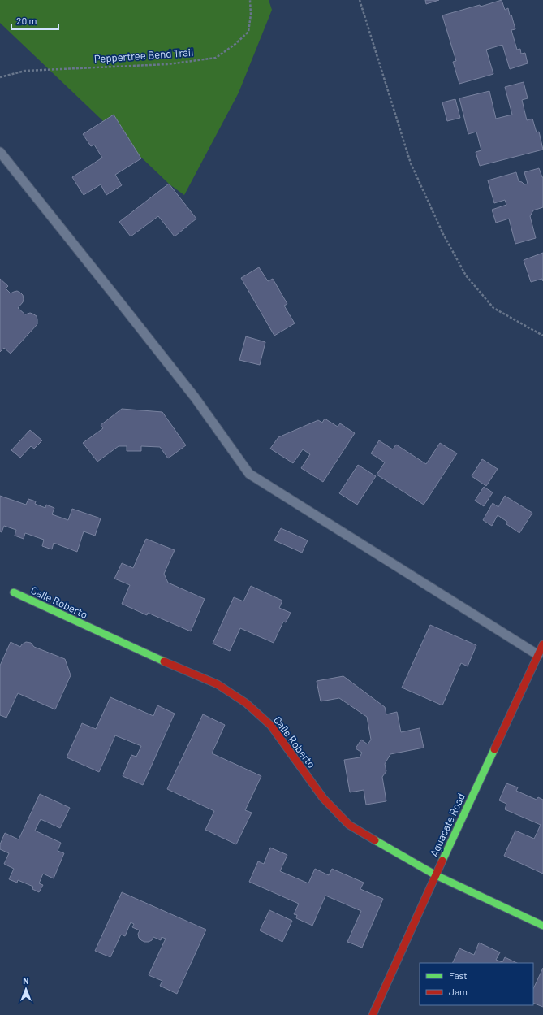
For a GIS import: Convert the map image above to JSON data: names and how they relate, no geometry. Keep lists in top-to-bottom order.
{
  "streets": {
    "street": ["Calle Roberto", "Aguacate Road"],
    "path": ["Peppertree Bend Trail"]
  },
  "crossings": [
    ["Calle Roberto", "Aguacate Road"]
  ],
  "legend": ["Fast", "Jam"],
  "scale_bar": "20 m",
  "north": "top"
}
